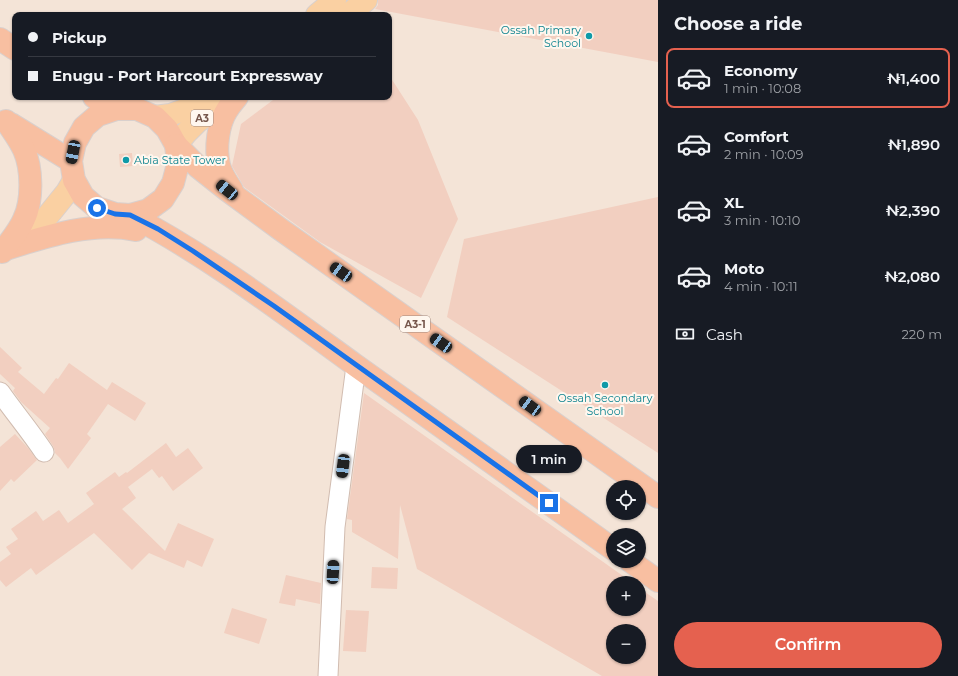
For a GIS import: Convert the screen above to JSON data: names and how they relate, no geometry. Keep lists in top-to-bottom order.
{
  "streets": {
    "highway": ["A3-1"],
    "main road": ["A3"]
  },
  "crossings": [
    ["A3", "A3-1"]
  ],
  "places": ["Ossah Primary School", "Abia State Tower", "Ossah Secondary School"],
  "page": {
    "heading": "Choose a ride",
    "banner": ["Pickup", "Enugu - Port Harcourt Expressway"],
    "list": [
      {
        "name": "Economy",
        "note": "1 min · 10:08",
        "value": "₦1,400"
      },
      {
        "name": "Comfort",
        "note": "2 min · 10:09",
        "value": "₦1,890"
      },
      {
        "name": "XL",
        "note": "3 min · 10:10",
        "value": "₦2,390"
      },
      {
        "name": "Moto",
        "note": "4 min · 10:11",
        "value": "₦2,080"
      }
    ],
    "pay": ["Cash", "220 m"],
    "bubble": "1 min",
    "map_buttons": ["+", "−"],
    "buttons": "Confirm"
  }
}
